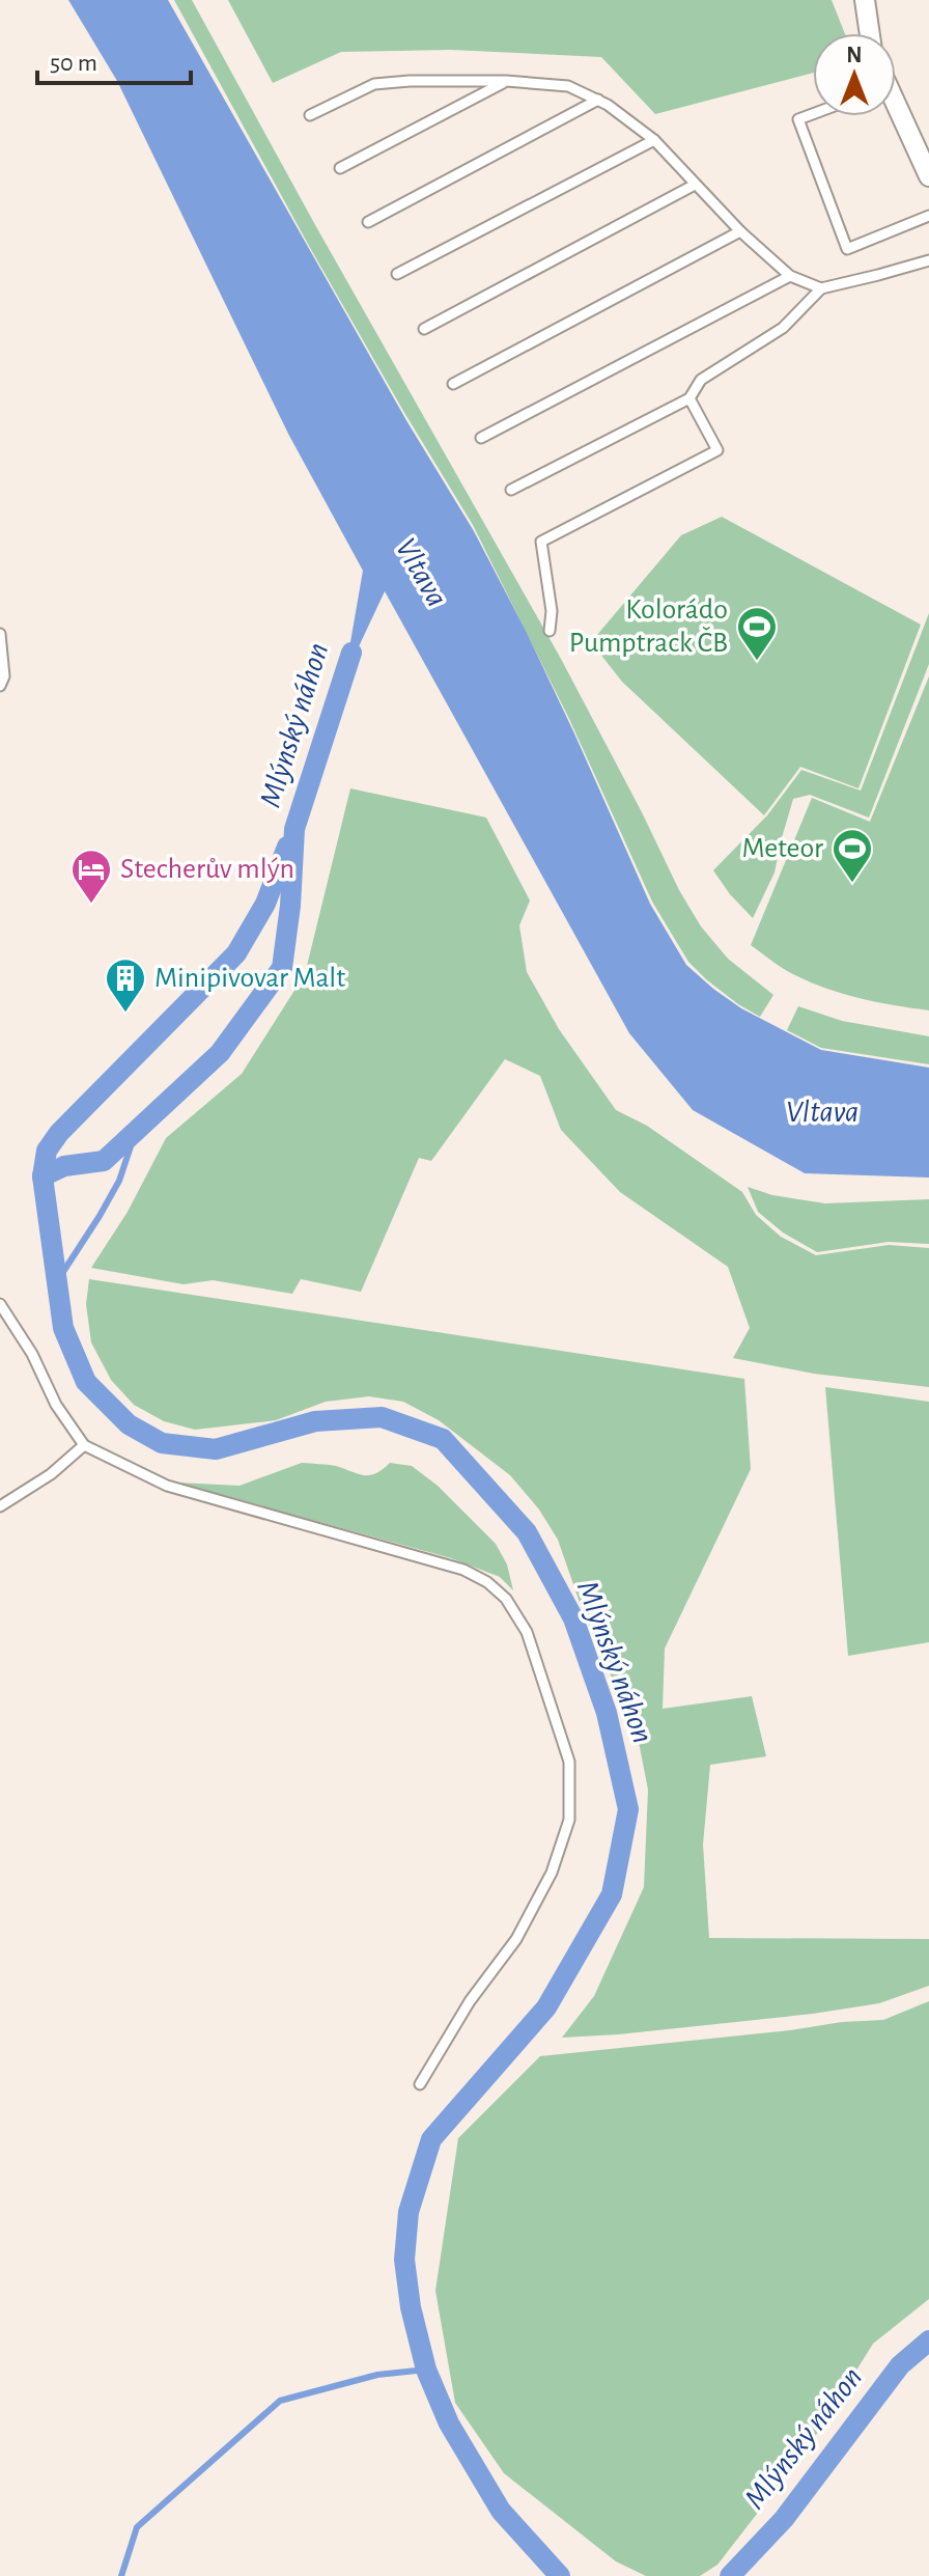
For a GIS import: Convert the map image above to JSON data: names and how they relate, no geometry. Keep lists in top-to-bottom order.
{
  "water": ["Vltava", "Mlýnský náhon"],
  "places": {
    "sports": ["Kolorádo Pumptrack ČB", "Meteor"],
    "hotel": ["Stecherův mlýn"],
    "building": ["Minipivovar Malt"]
  },
  "scale_bar": "50 m",
  "north": "top"
}
